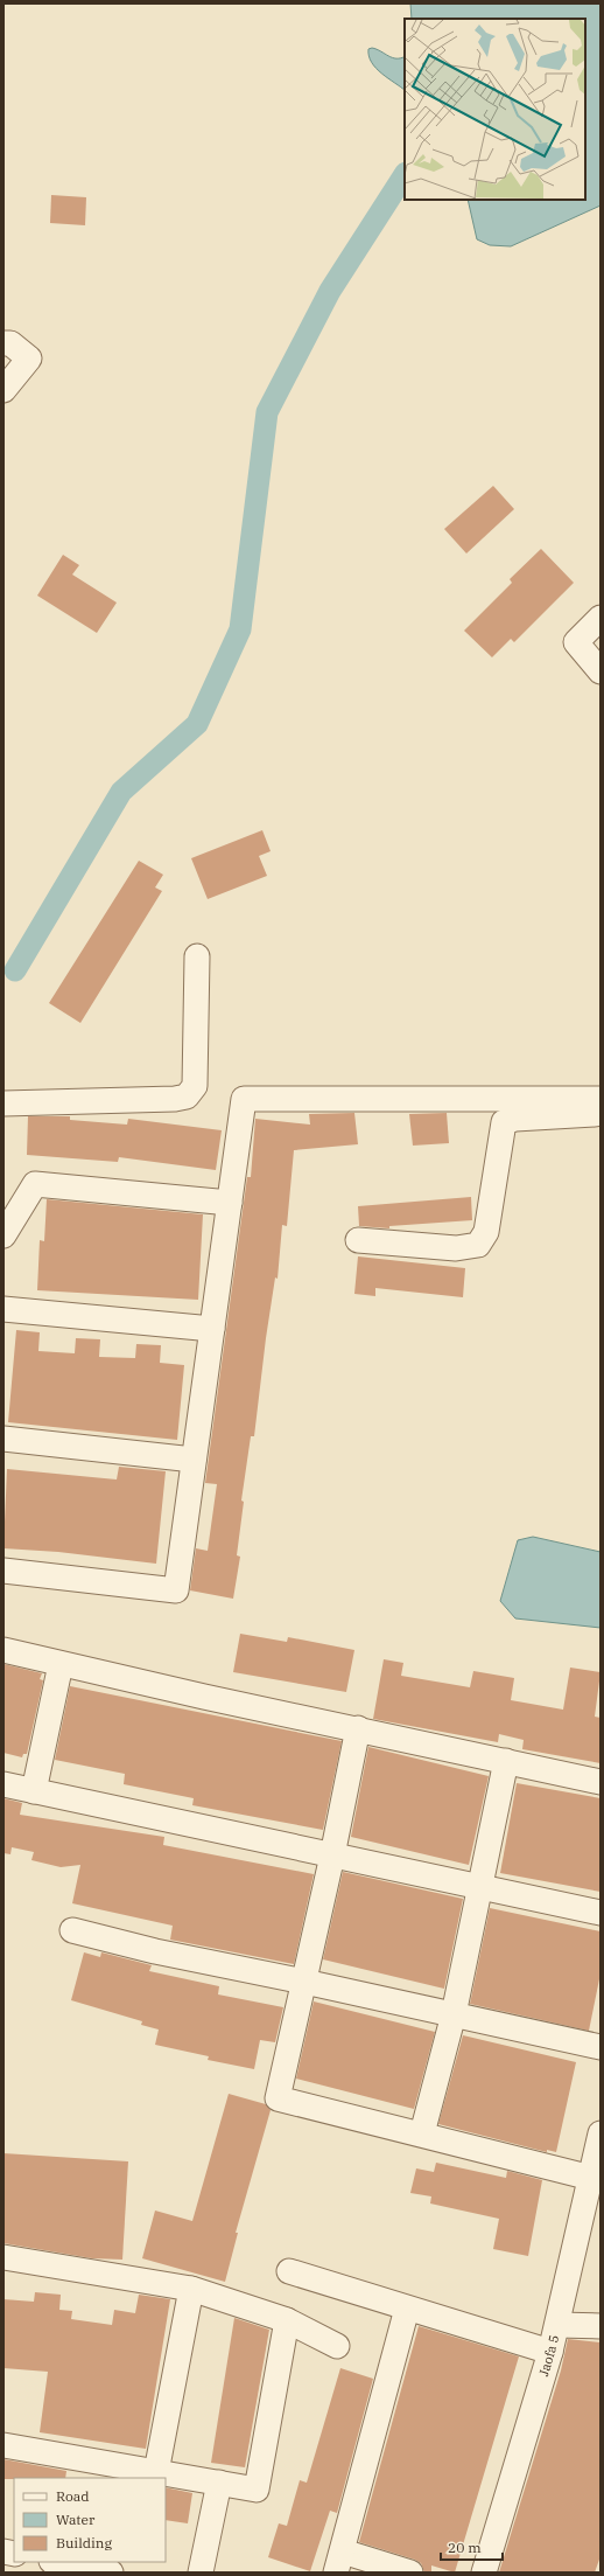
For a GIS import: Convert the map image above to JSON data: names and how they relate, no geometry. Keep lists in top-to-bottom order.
{
  "streets": {
    "street": ["Jaofa 5"]
  },
  "legend": ["Road", "Water", "Building"],
  "scale_bar": "20 m"
}
